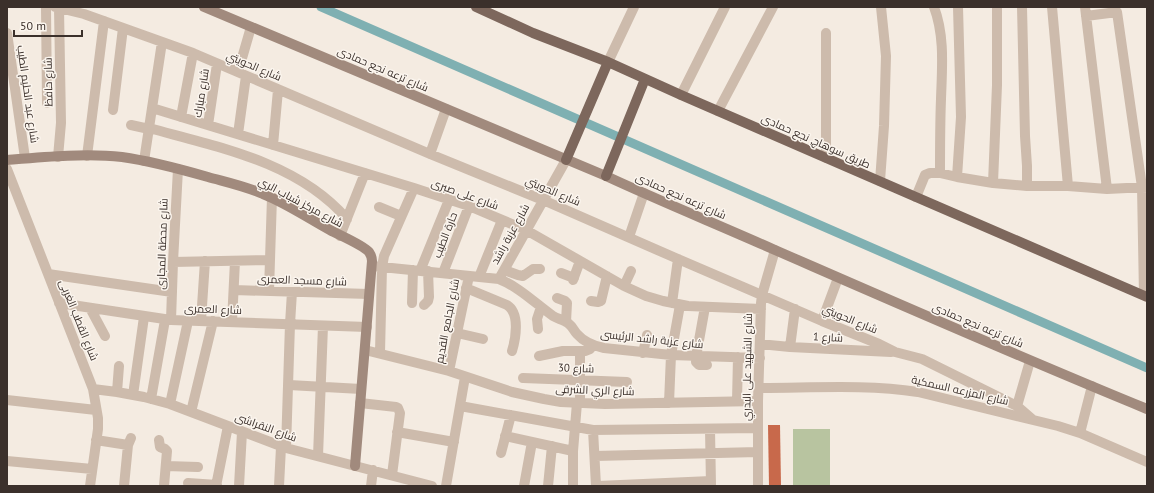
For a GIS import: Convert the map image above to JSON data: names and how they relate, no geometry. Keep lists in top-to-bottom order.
{
  "streets": {
    "main road": ["طريق سوهاج, نجع حمادى"],
    "street": [
      "شارع الحويتي",
      "شارع ترعه نجع حمادى",
      "شارع حافظ",
      "شارع مبارك",
      "شارع عبد الحليم الطيب",
      "شارع على صبرى",
      "شارع مركز شباب الري",
      "شارع عزبة راشد",
      "حارة الطيب",
      "شارع محطة المجارى",
      "شارع مسجد العمرى",
      "شارع العمرى",
      "شارع القطب الغربى",
      "شارع الجامع القديم",
      "شارع 1",
      "شارع عزبة راشد الرئيسى",
      "شارع الشهيد على البدري",
      "شارع 30",
      "شارع الري الشرقى",
      "شارع المزرعه السمكية",
      "شارع النقراشى"
    ]
  },
  "crossings": [
    ["شارع الحويتي", "شارع حافظ"],
    ["شارع الحويتي", "شارع مبارك"],
    ["شارع الحويتي", "شارع عزبة راشد"],
    ["شارع الحويتي", "شارع 1"],
    ["شارع الحويتي", "شارع الشهيد على البدري"],
    ["شارع الحويتي", "شارع المزرعه السمكية"],
    ["شارع ترعه نجع حمادى", "شارع عزبة راشد"],
    ["شارع ترعه نجع حمادى", "شارع الشهيد على البدري"],
    ["شارع حافظ", "شارع مركز شباب الري"],
    ["شارع مبارك", "شارع على صبرى"],
    ["شارع عبد الحليم الطيب", "شارع مركز شباب الري"],
    ["شارع على صبرى", "شارع عزبة راشد"],
    ["شارع على صبرى", "حارة الطيب"],
    ["شارع على صبرى", "شارع الجامع القديم"],
    ["شارع على صبرى", "شارع الشهيد على البدري"],
    ["شارع مركز شباب الري", "شارع محطة المجارى"],
    ["شارع مركز شباب الري", "شارع مسجد العمرى"],
    ["شارع مركز شباب الري", "شارع العمرى"],
    ["شارع مركز شباب الري", "شارع عزبة راشد الرئيسى"],
    ["شارع مركز شباب الري", "شارع الري الشرقى"],
    ["شارع مركز شباب الري", "شارع النقراشى"],
    ["شارع عزبة راشد", "شارع عزبة راشد الرئيسى"],
    ["حارة الطيب", "شارع عزبة راشد الرئيسى"],
    ["شارع محطة المجارى", "شارع العمرى"],
    ["شارع محطة المجارى", "شارع النقراشى"],
    ["شارع العمرى", "شارع القطب الغربى"],
    ["شارع القطب الغربى", "شارع النقراشى"],
    ["شارع الجامع القديم", "شارع عزبة راشد الرئيسى"],
    ["شارع الجامع القديم", "شارع الري الشرقى"],
    ["شارع 1", "شارع الشهيد على البدري"],
    ["شارع عزبة راشد الرئيسى", "شارع الشهيد على البدري"],
    ["شارع الشهيد على البدري", "شارع الري الشرقى"],
    ["شارع الشهيد على البدري", "شارع المزرعه السمكية"]
  ],
  "scale_bar": "50 m"
}
